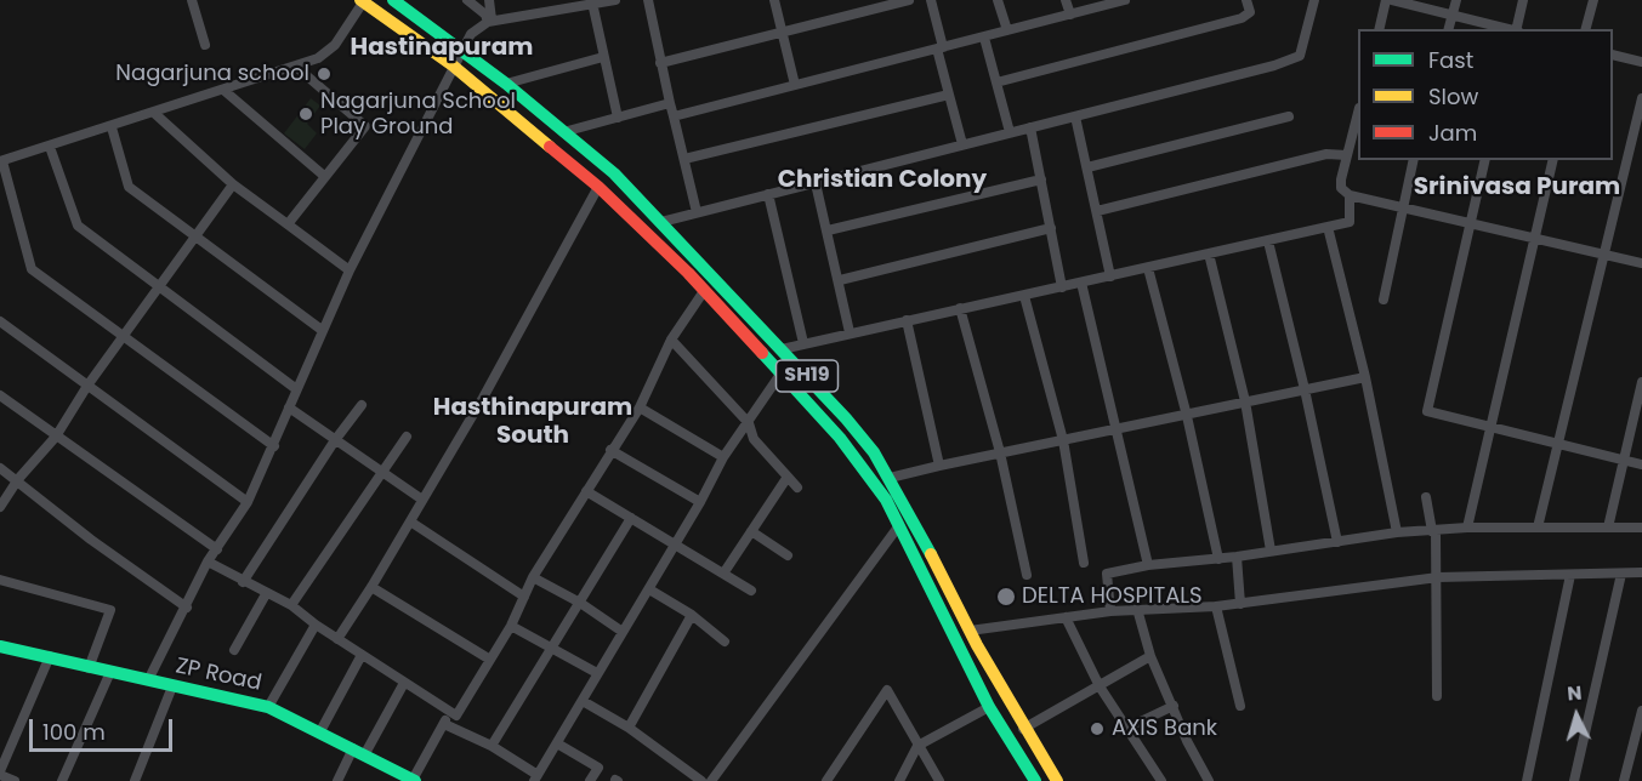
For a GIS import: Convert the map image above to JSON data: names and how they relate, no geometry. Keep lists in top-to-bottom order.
{
  "streets": {
    "main road": ["SH19", "ZP Road"]
  },
  "districts": [
    "Hastinapuram",
    "Christian Colony",
    "Srinivasa Puram",
    "Hasthinapuram South"
  ],
  "places": [
    "Nagarjuna school",
    "Nagarjuna School Play Ground",
    "DELTA HOSPITALS",
    "AXIS Bank"
  ],
  "legend": ["Fast", "Slow", "Jam"],
  "scale_bar": "100 m",
  "north": "top"
}
